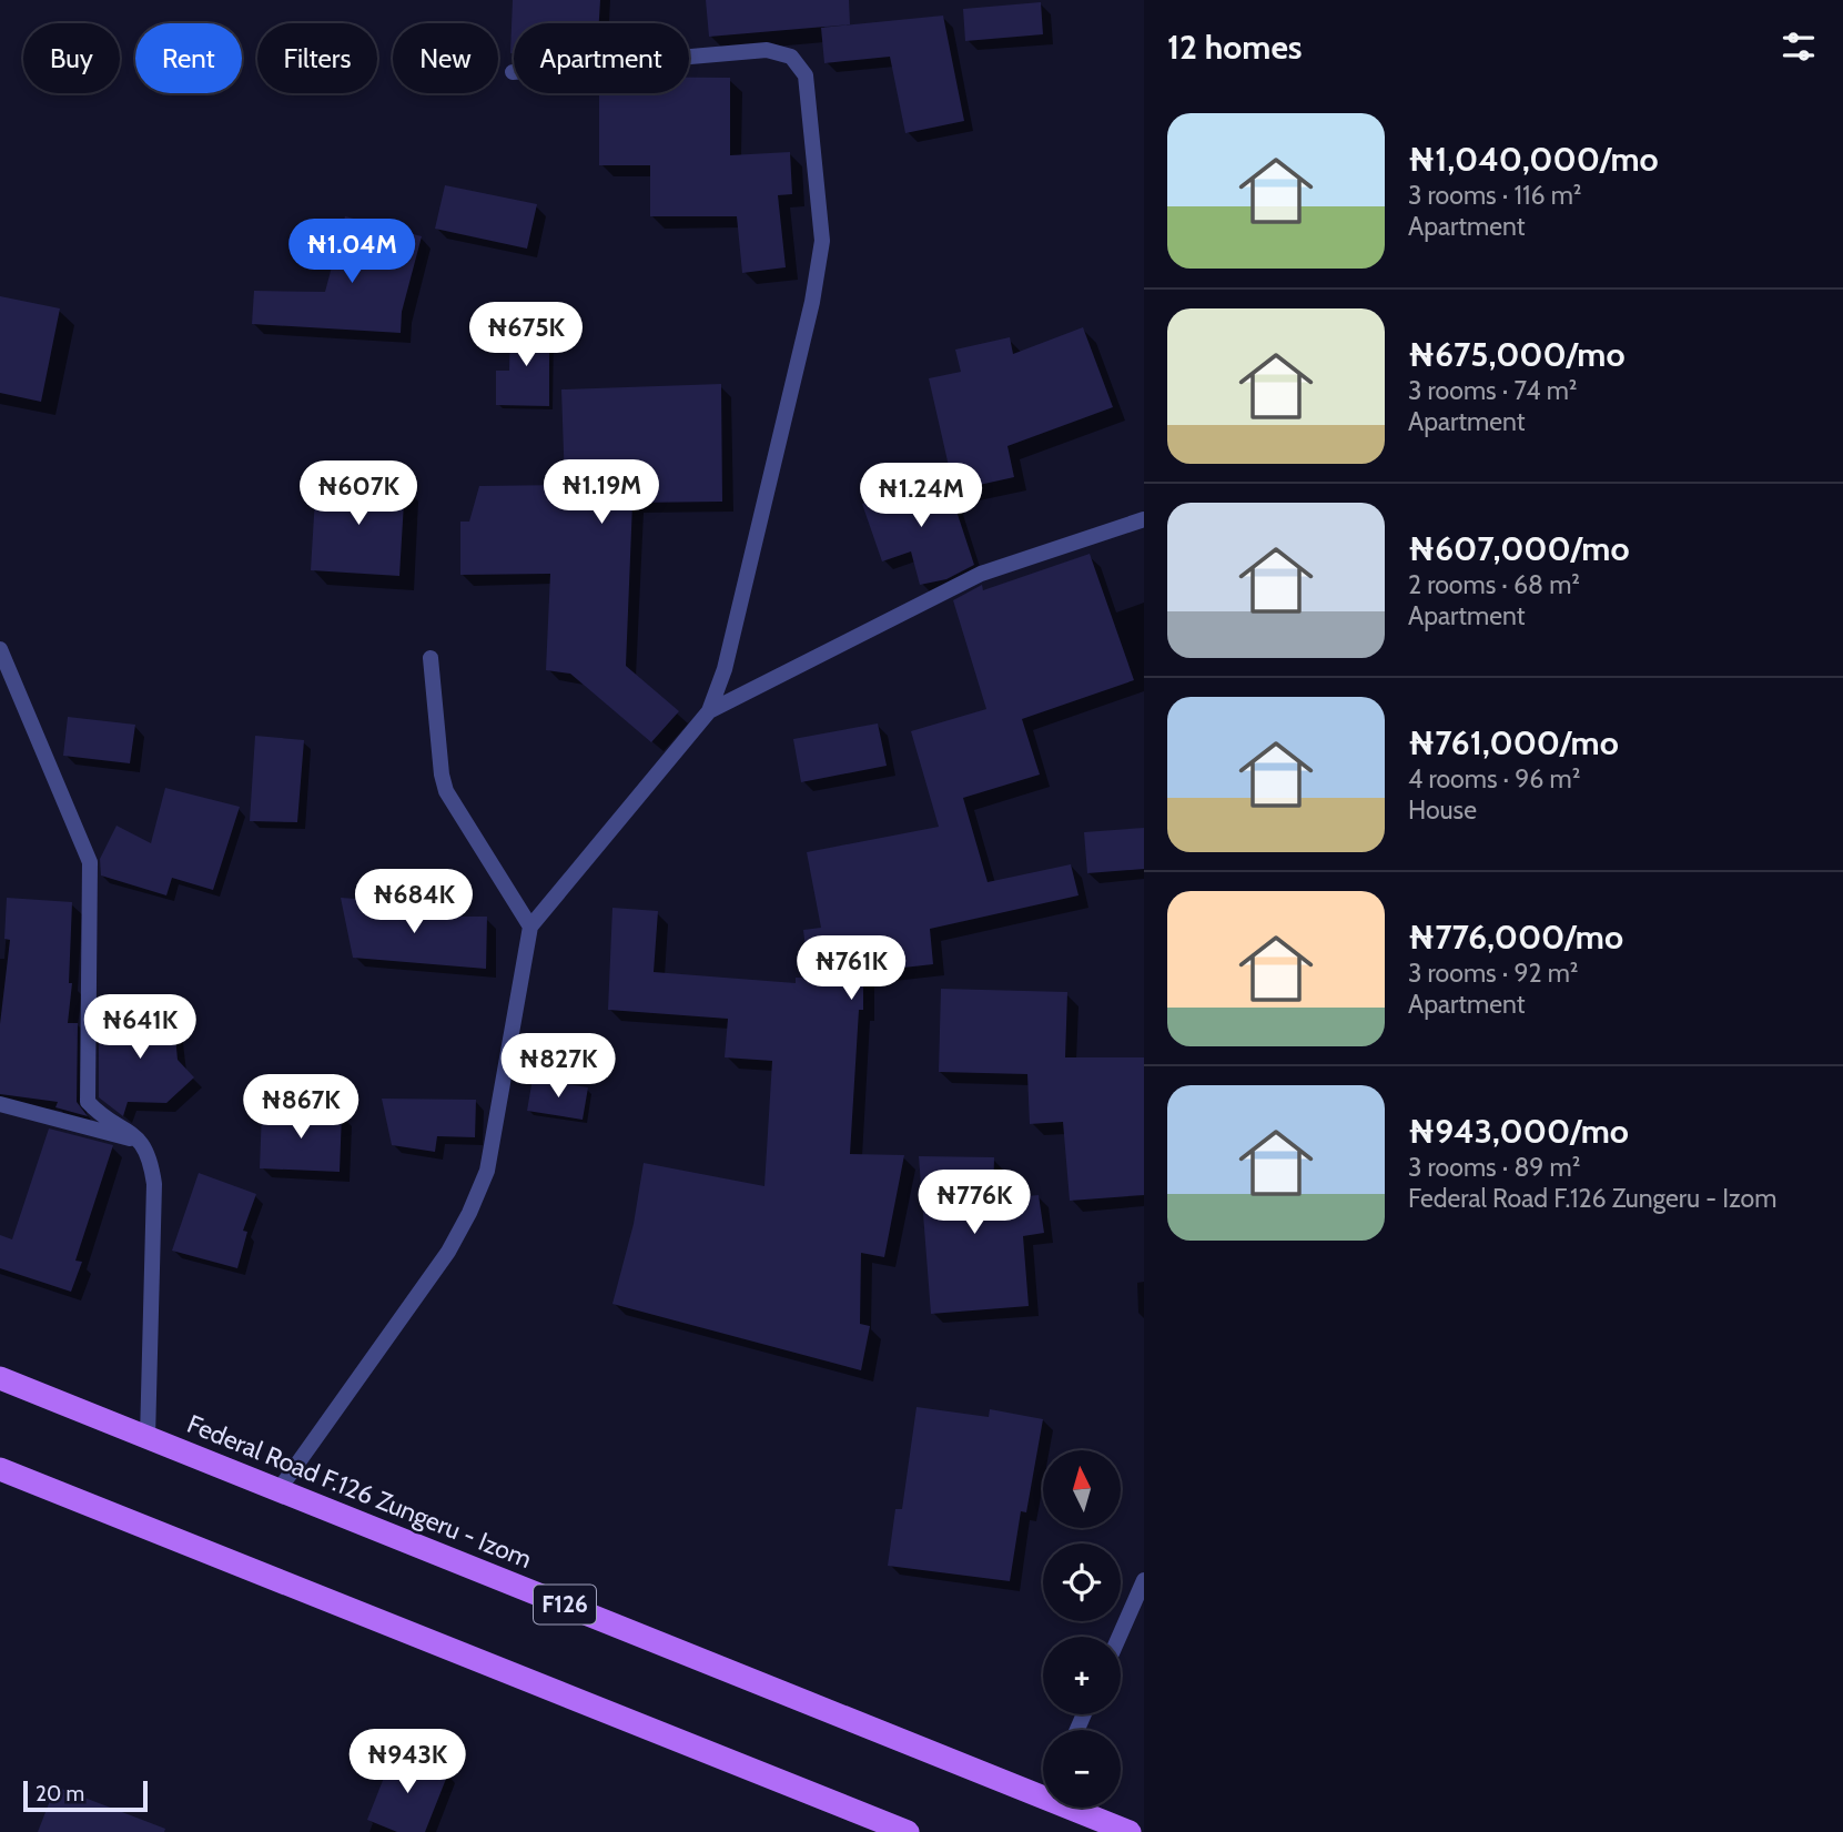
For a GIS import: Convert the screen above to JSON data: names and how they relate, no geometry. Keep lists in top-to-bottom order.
{
  "streets": {
    "main road": ["Federal Road F.126 Zungeru - Izom", "F126"]
  },
  "scale_bar": "20 m",
  "north": "top",
  "page": {
    "heading": "12 homes",
    "chip": [
      "Buy",
      "Rent",
      "Filters",
      "New",
      "Apartment"
    ],
    "list": [
      {
        "name": "₦1,040,000/mo",
        "note": "3 rooms · 116 m² · Apartment"
      },
      {
        "name": "₦675,000/mo",
        "note": "3 rooms · 74 m² · Apartment"
      },
      {
        "name": "₦607,000/mo",
        "note": "2 rooms · 68 m² · Apartment"
      },
      {
        "name": "₦761,000/mo",
        "note": "4 rooms · 96 m² · House"
      },
      {
        "name": "₦776,000/mo",
        "note": "3 rooms · 92 m² · Apartment"
      },
      {
        "name": "₦943,000/mo",
        "note": "3 rooms · 89 m² · Federal Road F.126 Zungeru - Izom"
      }
    ],
    "price": [
      "₦1.04M",
      "₦675K",
      "₦1.19M",
      "₦607K",
      "₦1.24M",
      "₦684K",
      "₦761K",
      "₦641K",
      "₦827K",
      "₦867K",
      "₦776K",
      "₦943K"
    ],
    "map_buttons": ["+", "−"],
    "scale": "20 m"
  }
}
